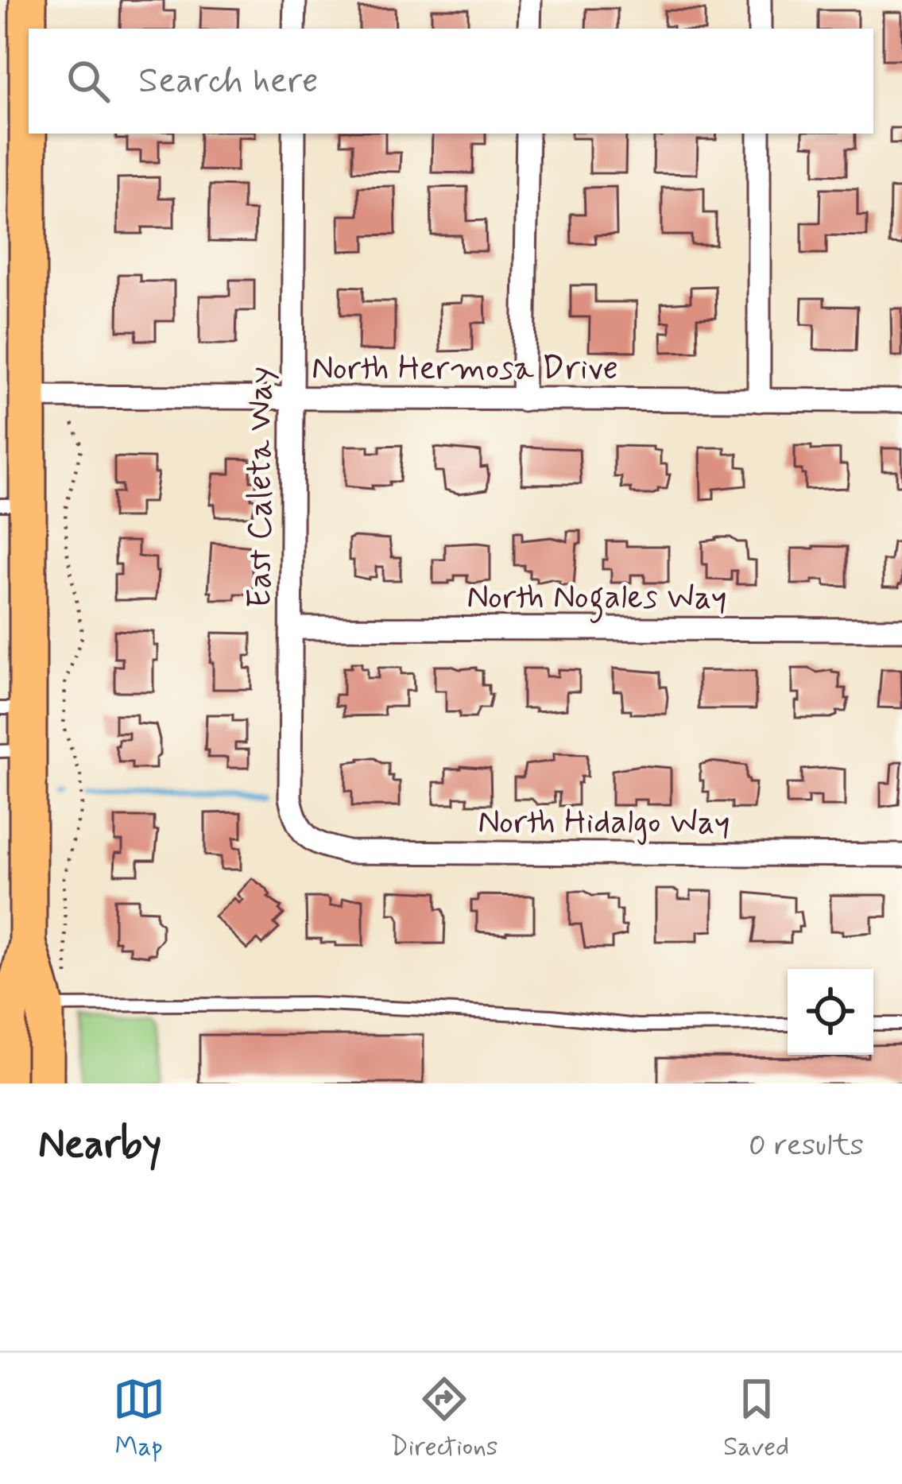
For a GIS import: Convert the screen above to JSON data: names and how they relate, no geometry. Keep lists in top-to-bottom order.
{
  "streets": {
    "street": [
      "North Hermosa Drive",
      "East Caleta Way",
      "North Nogales Way",
      "North Hidalgo Way"
    ]
  },
  "crossings": [
    ["North Hermosa Drive", "East Caleta Way"],
    ["East Caleta Way", "North Nogales Way"],
    ["East Caleta Way", "North Hidalgo Way"]
  ],
  "page": {
    "search": "Search here",
    "heading": ["Nearby", "0 results"],
    "nav": ["Map", "Directions", "Saved"]
  }
}
